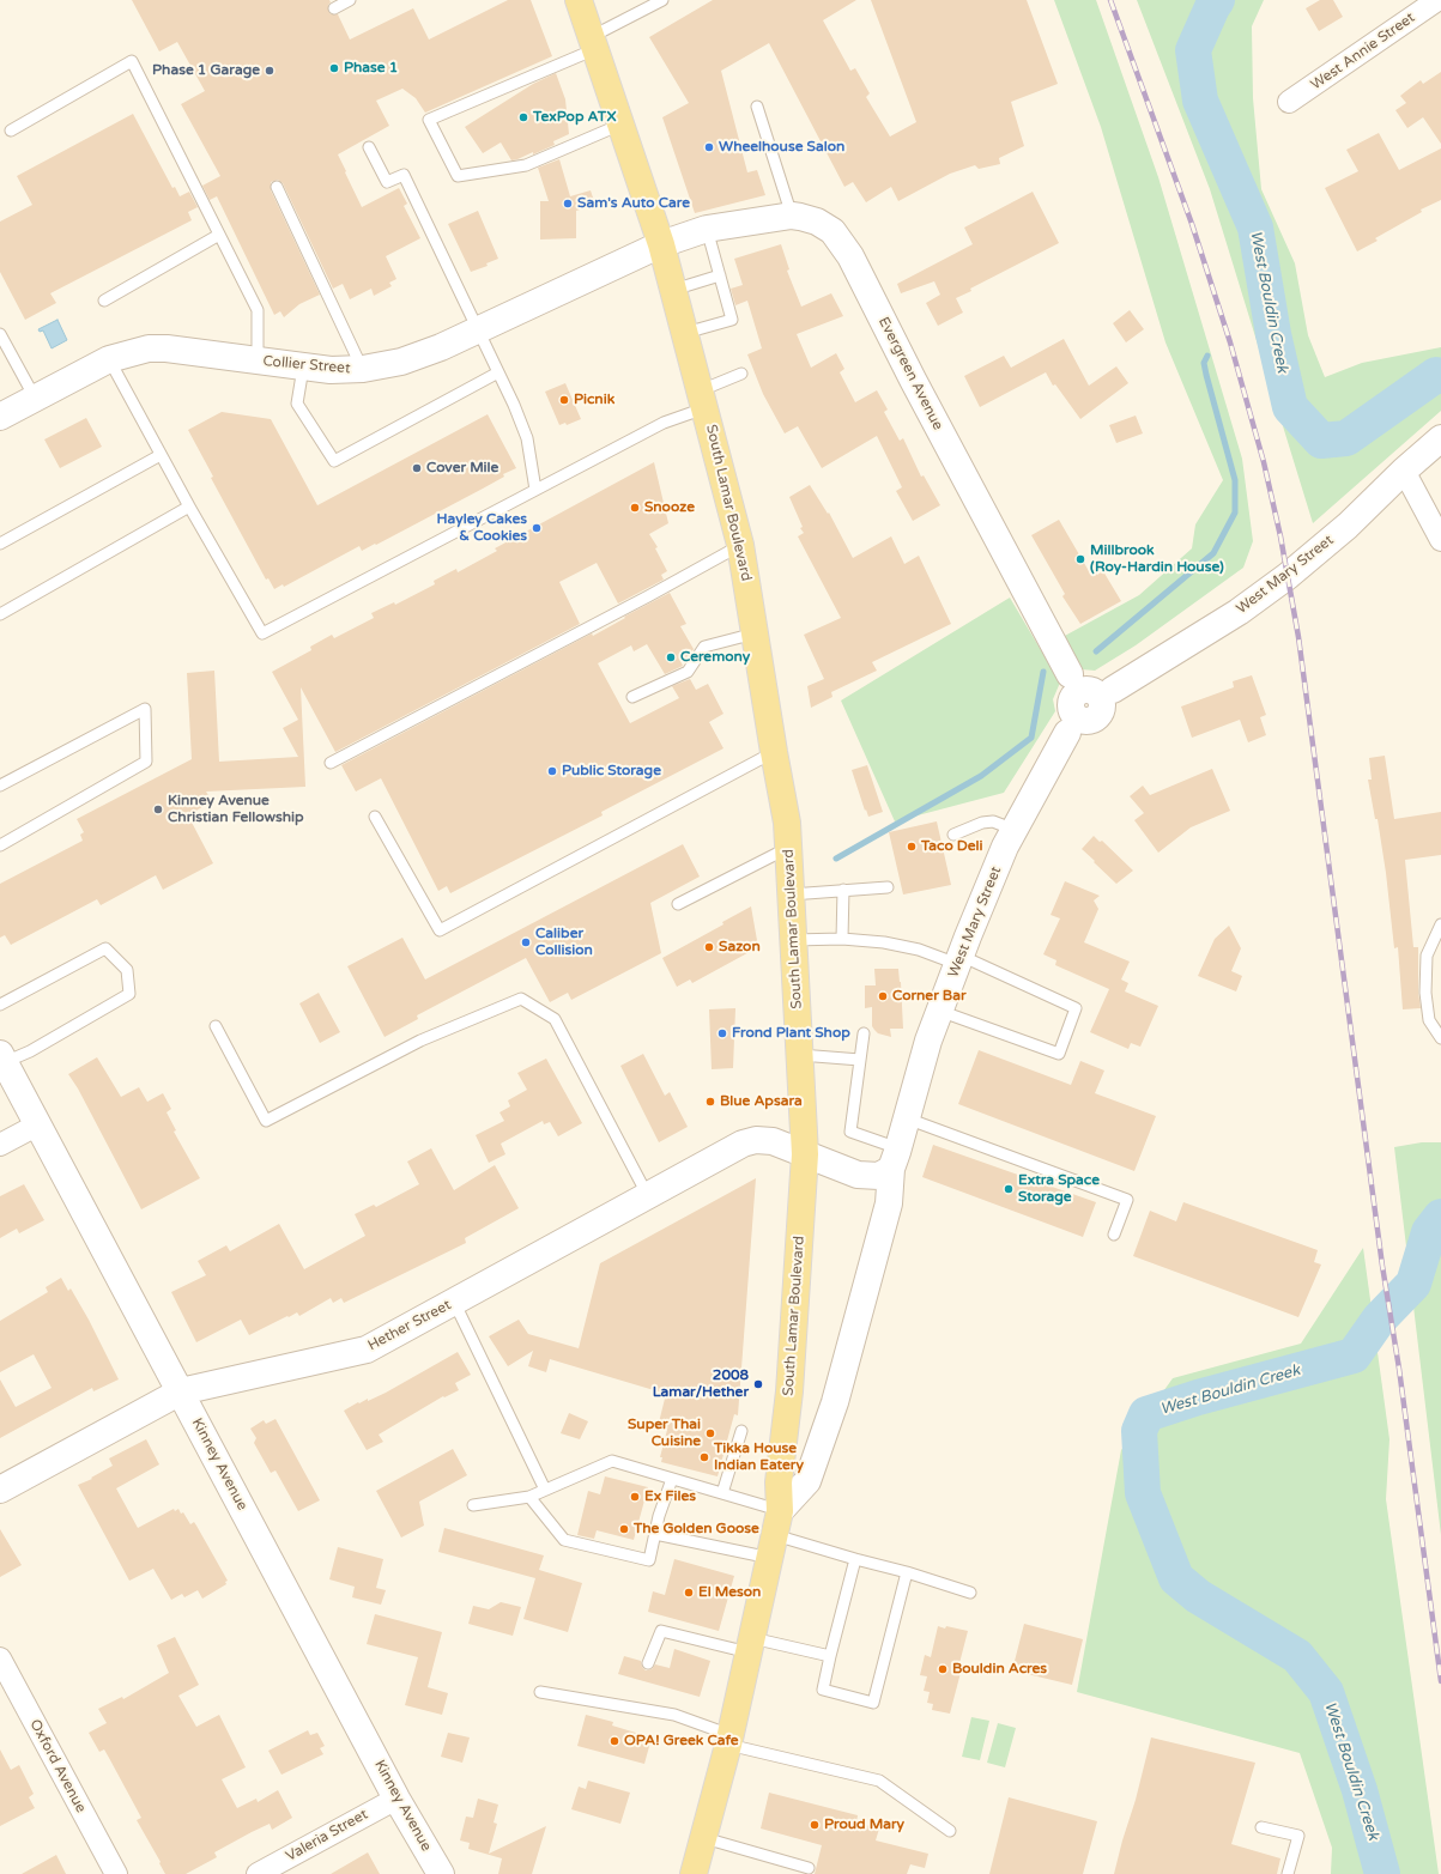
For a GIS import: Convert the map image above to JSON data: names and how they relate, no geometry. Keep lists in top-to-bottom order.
{
  "streets": {
    "main road": ["South Lamar Boulevard"],
    "street": [
      "West Annie Street",
      "Collier Street",
      "Evergreen Avenue",
      "West Mary Street",
      "Hether Street",
      "Kinney Avenue",
      "Oxford Avenue",
      "Valeria Street"
    ]
  },
  "crossings": [
    ["Collier Street", "Evergreen Avenue"],
    ["Collier Street", "South Lamar Boulevard"],
    ["Evergreen Avenue", "South Lamar Boulevard"],
    ["Evergreen Avenue", "West Mary Street"],
    ["South Lamar Boulevard", "West Mary Street"],
    ["South Lamar Boulevard", "Hether Street"],
    ["Hether Street", "Kinney Avenue"],
    ["Kinney Avenue", "Valeria Street"]
  ],
  "water": ["West Bouldin Creek"],
  "places": [
    "Phase 1",
    "Phase 1 Garage",
    "TexPop ATX",
    "Wheelhouse Salon",
    "Sam's Auto Care",
    "Picnik",
    "Cover Mile",
    "Snooze",
    "Hayley Cakes & Cookies",
    "Millbrook (Roy-Hardin House)",
    "Ceremony",
    "Public Storage",
    "Kinney Avenue Christian Fellowship",
    "Taco Deli",
    "Caliber Collision",
    "Sazon",
    "Corner Bar",
    "Frond Plant Shop",
    "Blue Apsara",
    "Extra Space Storage",
    "2008 Lamar/Hether",
    "Super Thai Cuisine",
    "Tikka House Indian Eatery",
    "Ex Files",
    "The Golden Goose",
    "El Meson",
    "Bouldin Acres",
    "OPA! Greek Cafe",
    "Proud Mary"
  ]
}
